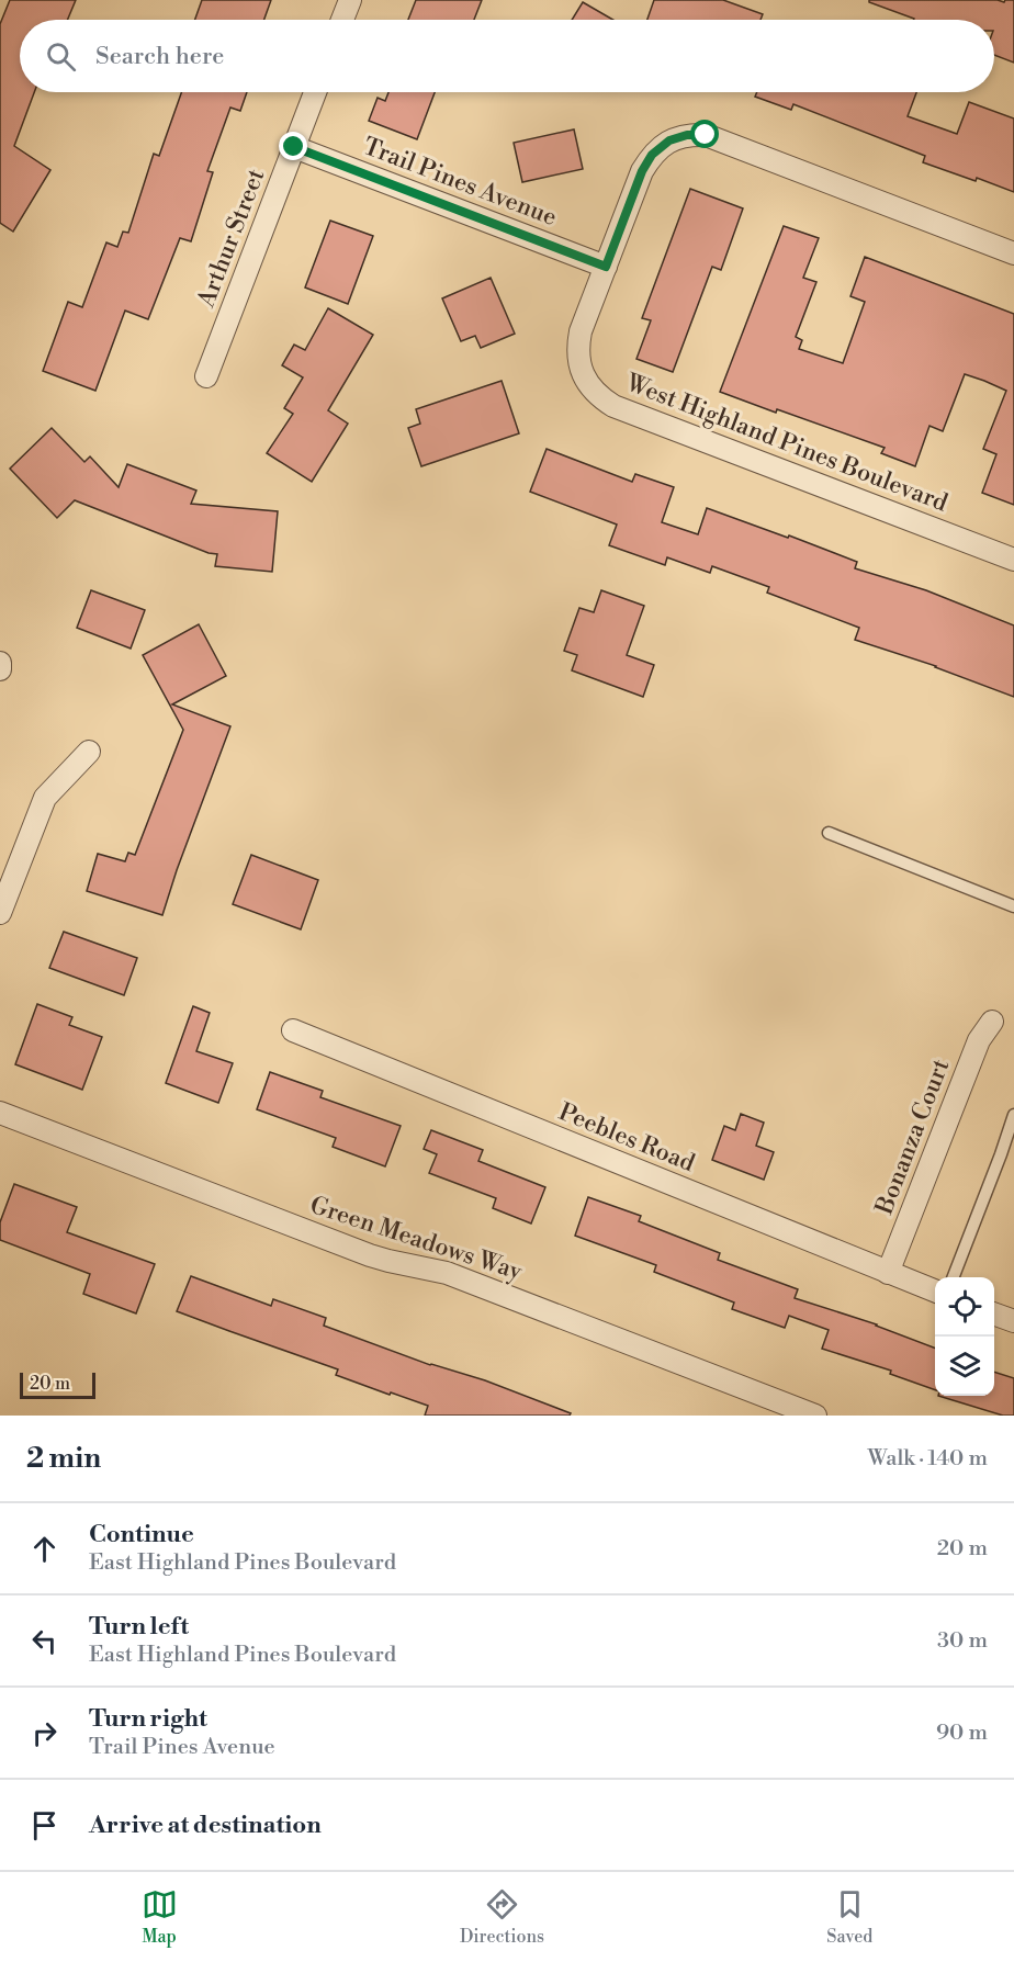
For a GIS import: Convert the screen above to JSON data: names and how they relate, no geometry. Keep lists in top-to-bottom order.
{
  "streets": {
    "street": [
      "Trail Pines Avenue",
      "Arthur Street",
      "West Highland Pines Boulevard",
      "Bonanza Court",
      "Peebles Road",
      "Green Meadows Way"
    ]
  },
  "crossings": [
    ["Trail Pines Avenue", "Arthur Street"],
    ["Trail Pines Avenue", "West Highland Pines Boulevard"],
    ["Bonanza Court", "Peebles Road"]
  ],
  "scale_bar": "20 m",
  "page": {
    "search": "Search here",
    "scale": "20 m",
    "heading": ["2 min", "Walk · 140 m"],
    "list": [
      ["Continue", "East Highland Pines Boulevard", "20 m"],
      ["Turn left", "East Highland Pines Boulevard", "30 m"],
      ["Turn right", "Trail Pines Avenue", "90 m"],
      "Arrive at destination"
    ],
    "nav": ["Map", "Directions", "Saved"]
  }
}
